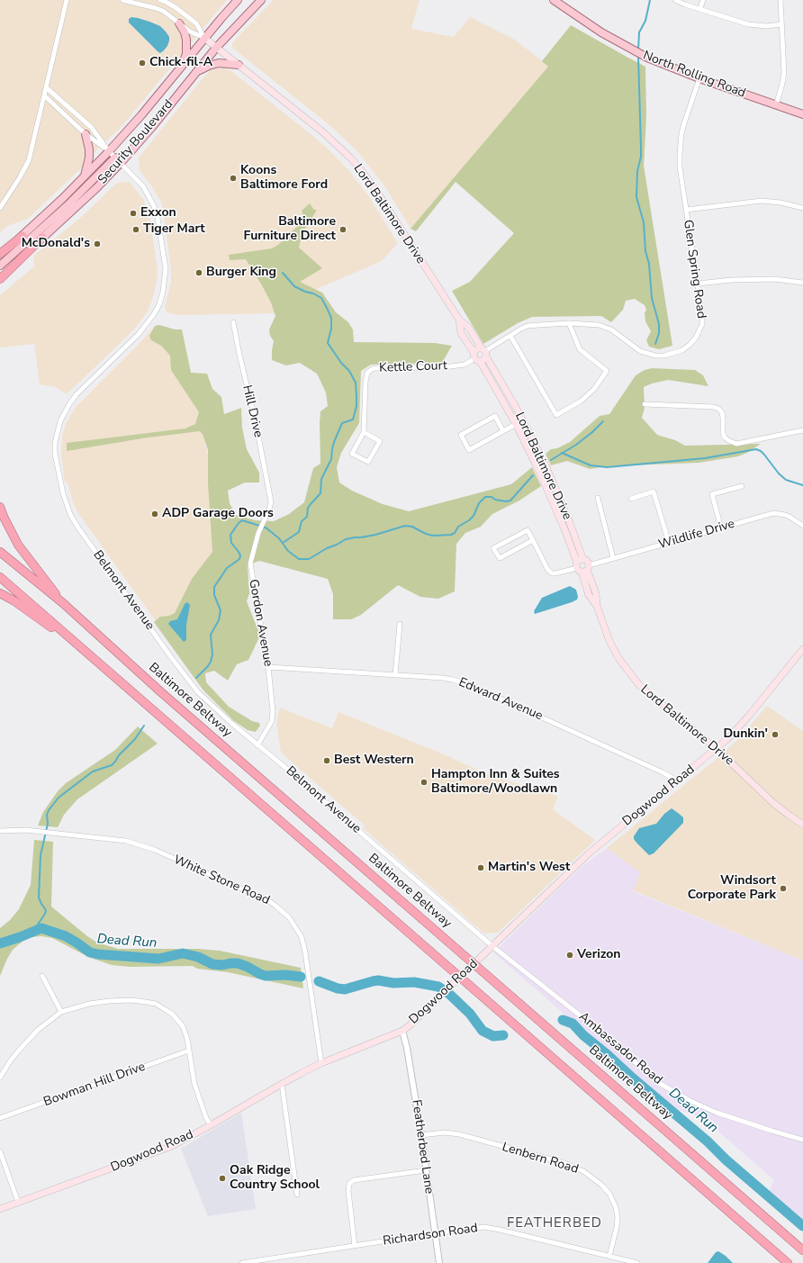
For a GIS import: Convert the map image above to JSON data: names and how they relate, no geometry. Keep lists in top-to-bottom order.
{
  "streets": {
    "highway": ["Baltimore Beltway"],
    "main road": [
      "North Rolling Road",
      "Security Boulevard",
      "Lord Baltimore Drive",
      "Dogwood Road"
    ],
    "street": [
      "Glen Spring Road",
      "Kettle Court",
      "Hill Drive",
      "Wildlife Drive",
      "Belmont Avenue",
      "Gordon Avenue",
      "Edward Avenue",
      "White Stone Road",
      "Ambassador Road",
      "Bowman Hill Drive",
      "Featherbed Lane",
      "Lenbern Road",
      "Richardson Road"
    ]
  },
  "crossings": [
    ["North Rolling Road", "Glen Spring Road"],
    ["Security Boulevard", "Lord Baltimore Drive"],
    ["Security Boulevard", "Belmont Avenue"],
    ["Lord Baltimore Drive", "Glen Spring Road"],
    ["Lord Baltimore Drive", "Kettle Court"],
    ["Lord Baltimore Drive", "Wildlife Drive"],
    ["Lord Baltimore Drive", "Dogwood Road"],
    ["Hill Drive", "Gordon Avenue"],
    ["Belmont Avenue", "Gordon Avenue"],
    ["Belmont Avenue", "Dogwood Road"],
    ["Belmont Avenue", "Ambassador Road"],
    ["Gordon Avenue", "Edward Avenue"],
    ["Edward Avenue", "Dogwood Road"],
    ["Dogwood Road", "White Stone Road"],
    ["Dogwood Road", "Ambassador Road"],
    ["Dogwood Road", "Featherbed Lane"],
    ["Featherbed Lane", "Lenbern Road"],
    ["Featherbed Lane", "Richardson Road"],
    ["Lenbern Road", "Richardson Road"]
  ],
  "districts": ["FEATHERBED"],
  "water": ["Dead Run"],
  "places": [
    "Chick-fil-A",
    "Koons Baltimore Ford",
    "Exxon",
    "Tiger Mart",
    "Baltimore Furniture Direct",
    "McDonald's",
    "Burger King",
    "ADP Garage Doors",
    "Dunkin'",
    "Best Western",
    "Hampton Inn & Suites Baltimore/Woodlawn",
    "Martin's West",
    "Windsort Corporate Park",
    "Verizon",
    "Oak Ridge Country School"
  ]
}
